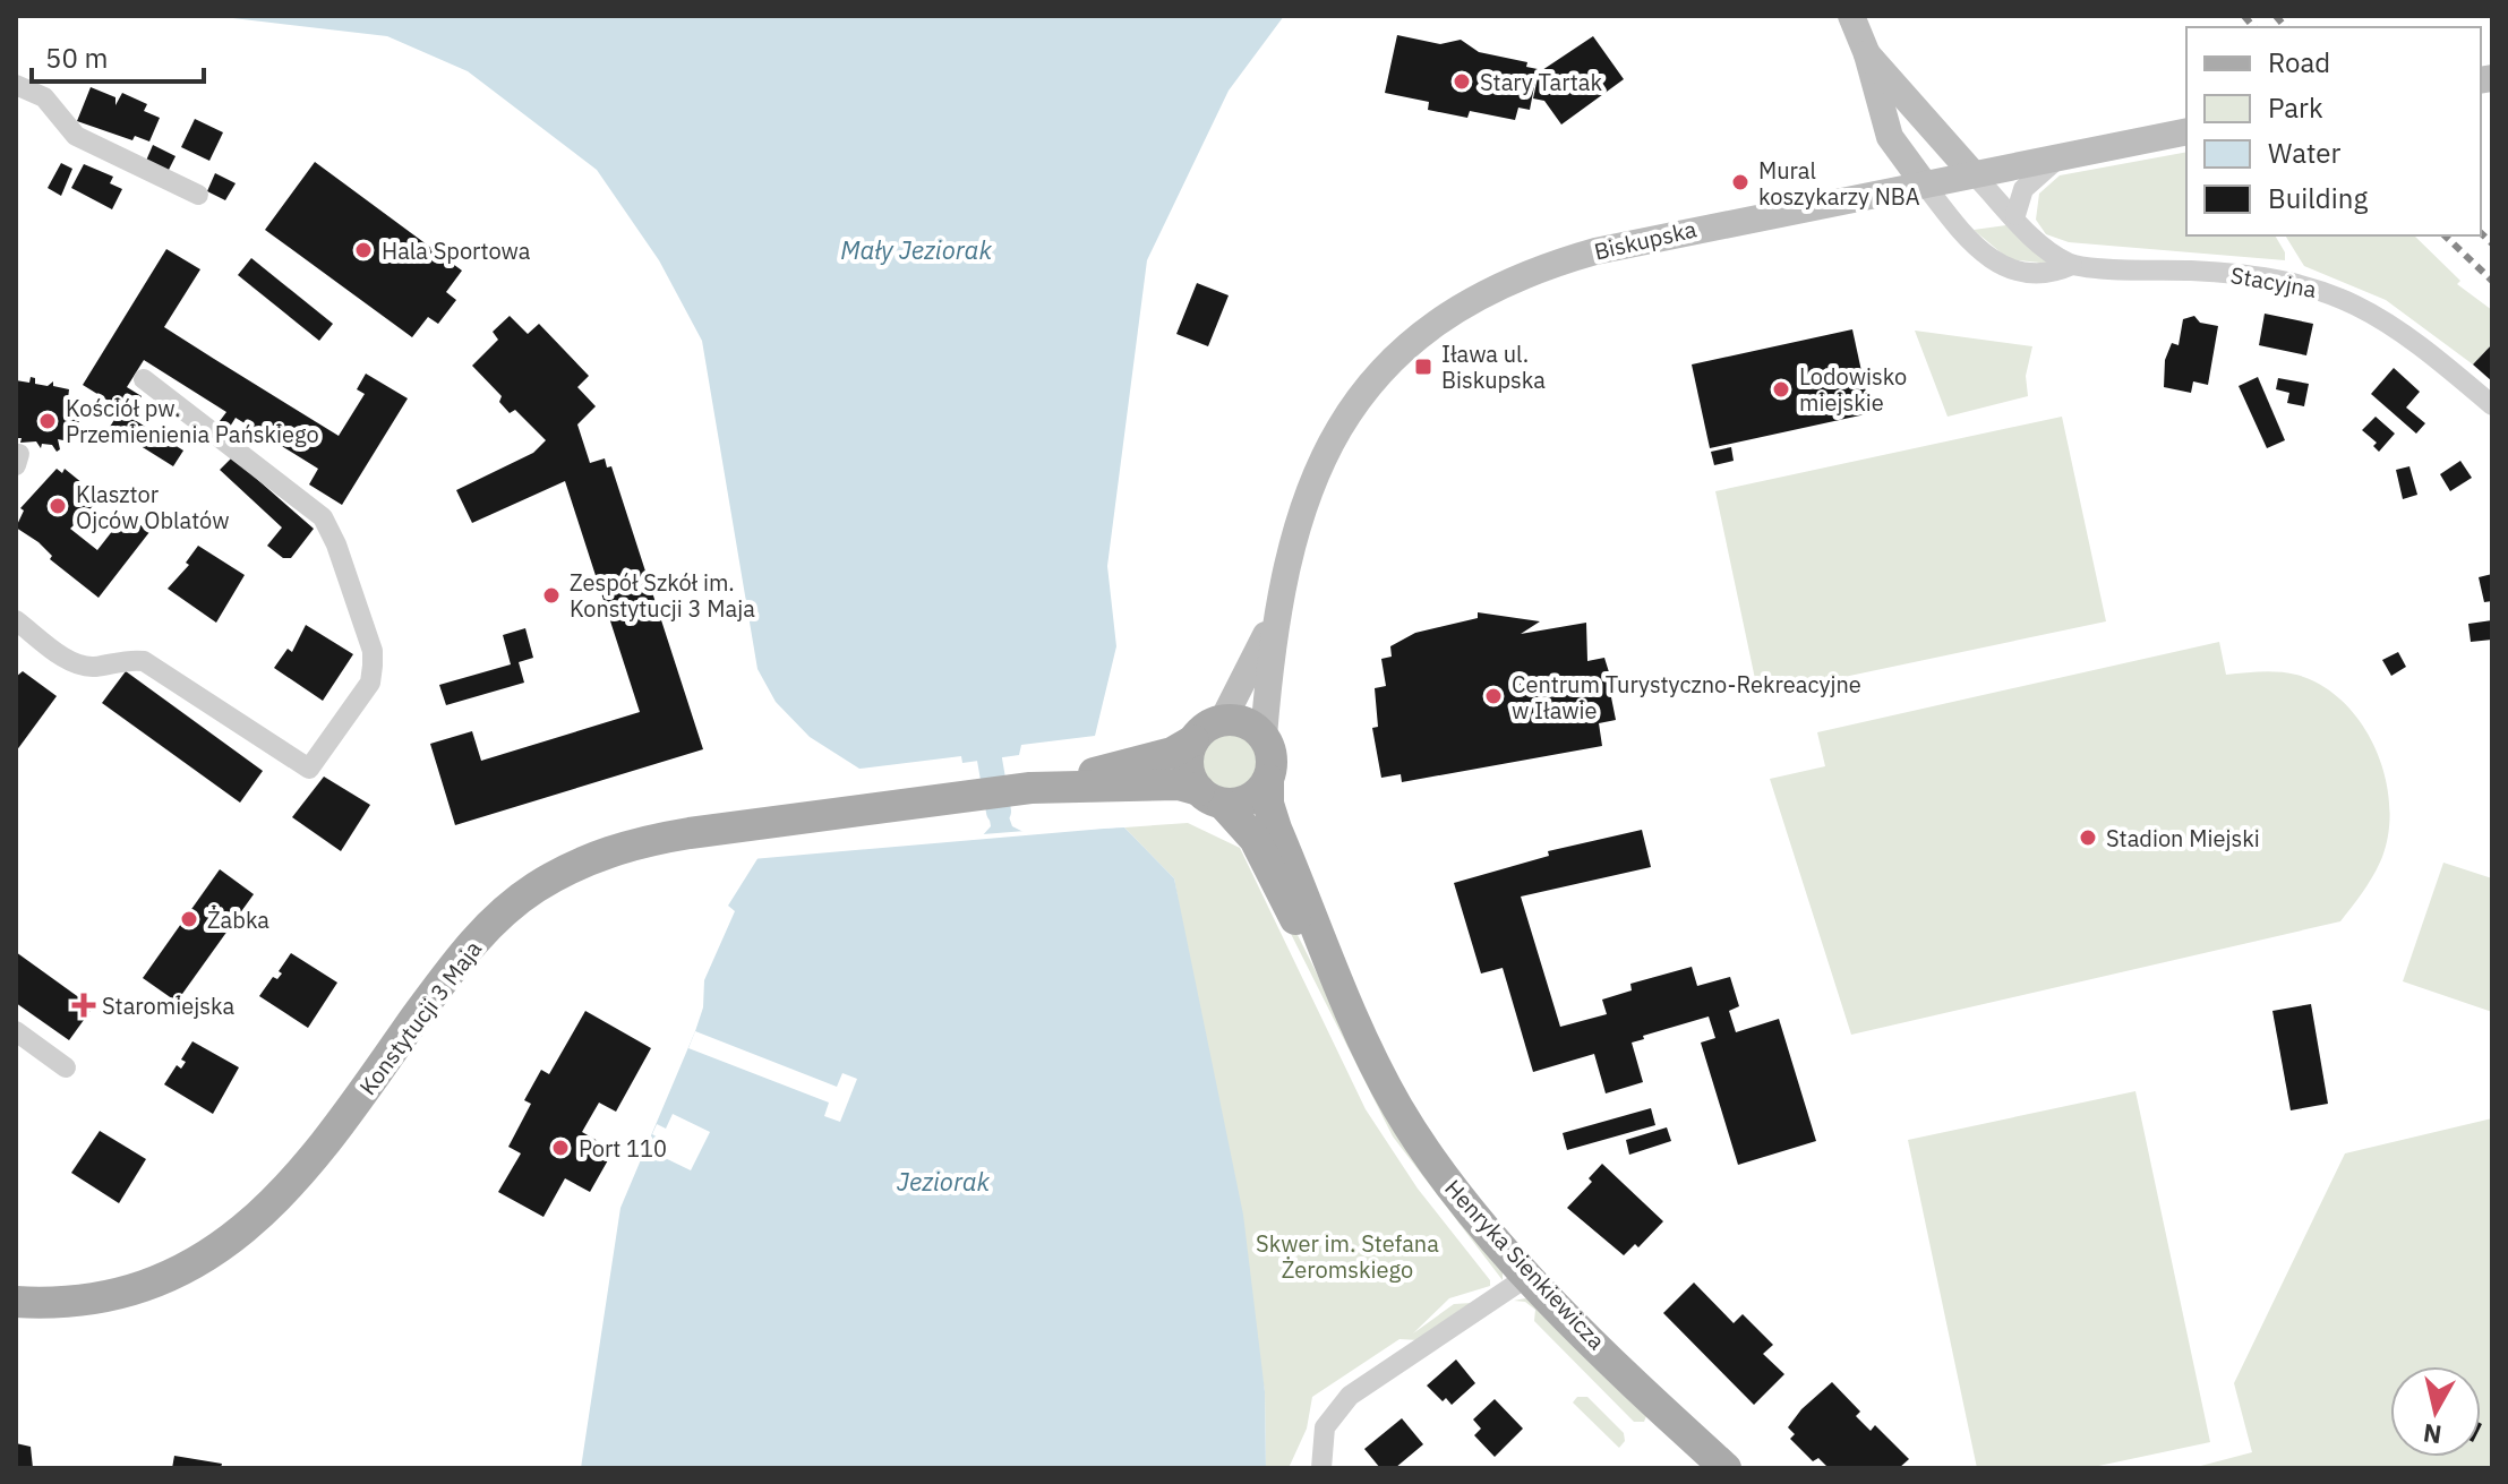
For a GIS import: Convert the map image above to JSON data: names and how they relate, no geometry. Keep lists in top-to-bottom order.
{
  "streets": {
    "main road": ["Konstytucji 3 Maja", "Henryka Sienkiewicza"],
    "street": ["Biskupska", "Stacyjna"]
  },
  "crossings": [
    ["Biskupska", "Stacyjna"],
    ["Biskupska", "Konstytucji 3 Maja"],
    ["Biskupska", "Henryka Sienkiewicza"],
    ["Konstytucji 3 Maja", "Henryka Sienkiewicza"]
  ],
  "water": ["Mały Jeziorak", "Jeziorak"],
  "parks": ["Skwer im. Stefana Żeromskiego"],
  "places": {
    "other": [
      "Stary Tartak",
      "Mural koszykarzy NBA",
      "Hala Sportowa",
      "Lodowisko miejskie",
      "Kościół pw. Przemienienia Pańskiego",
      "Klasztor Ojców Oblatów",
      "Zespół Szkół im. Konstytucji 3 Maja",
      "Centrum Turystyczno-Rekreacyjne w Iławie",
      "Stadion Miejski",
      "Żabka",
      "Port 110"
    ],
    "transit": ["Iława ul. Biskupska"],
    "health": ["Staromiejska"]
  },
  "legend": [
    "Road",
    "Park",
    "Water",
    "Building"
  ],
  "scale_bar": "50 m",
  "north": "bottom"
}
